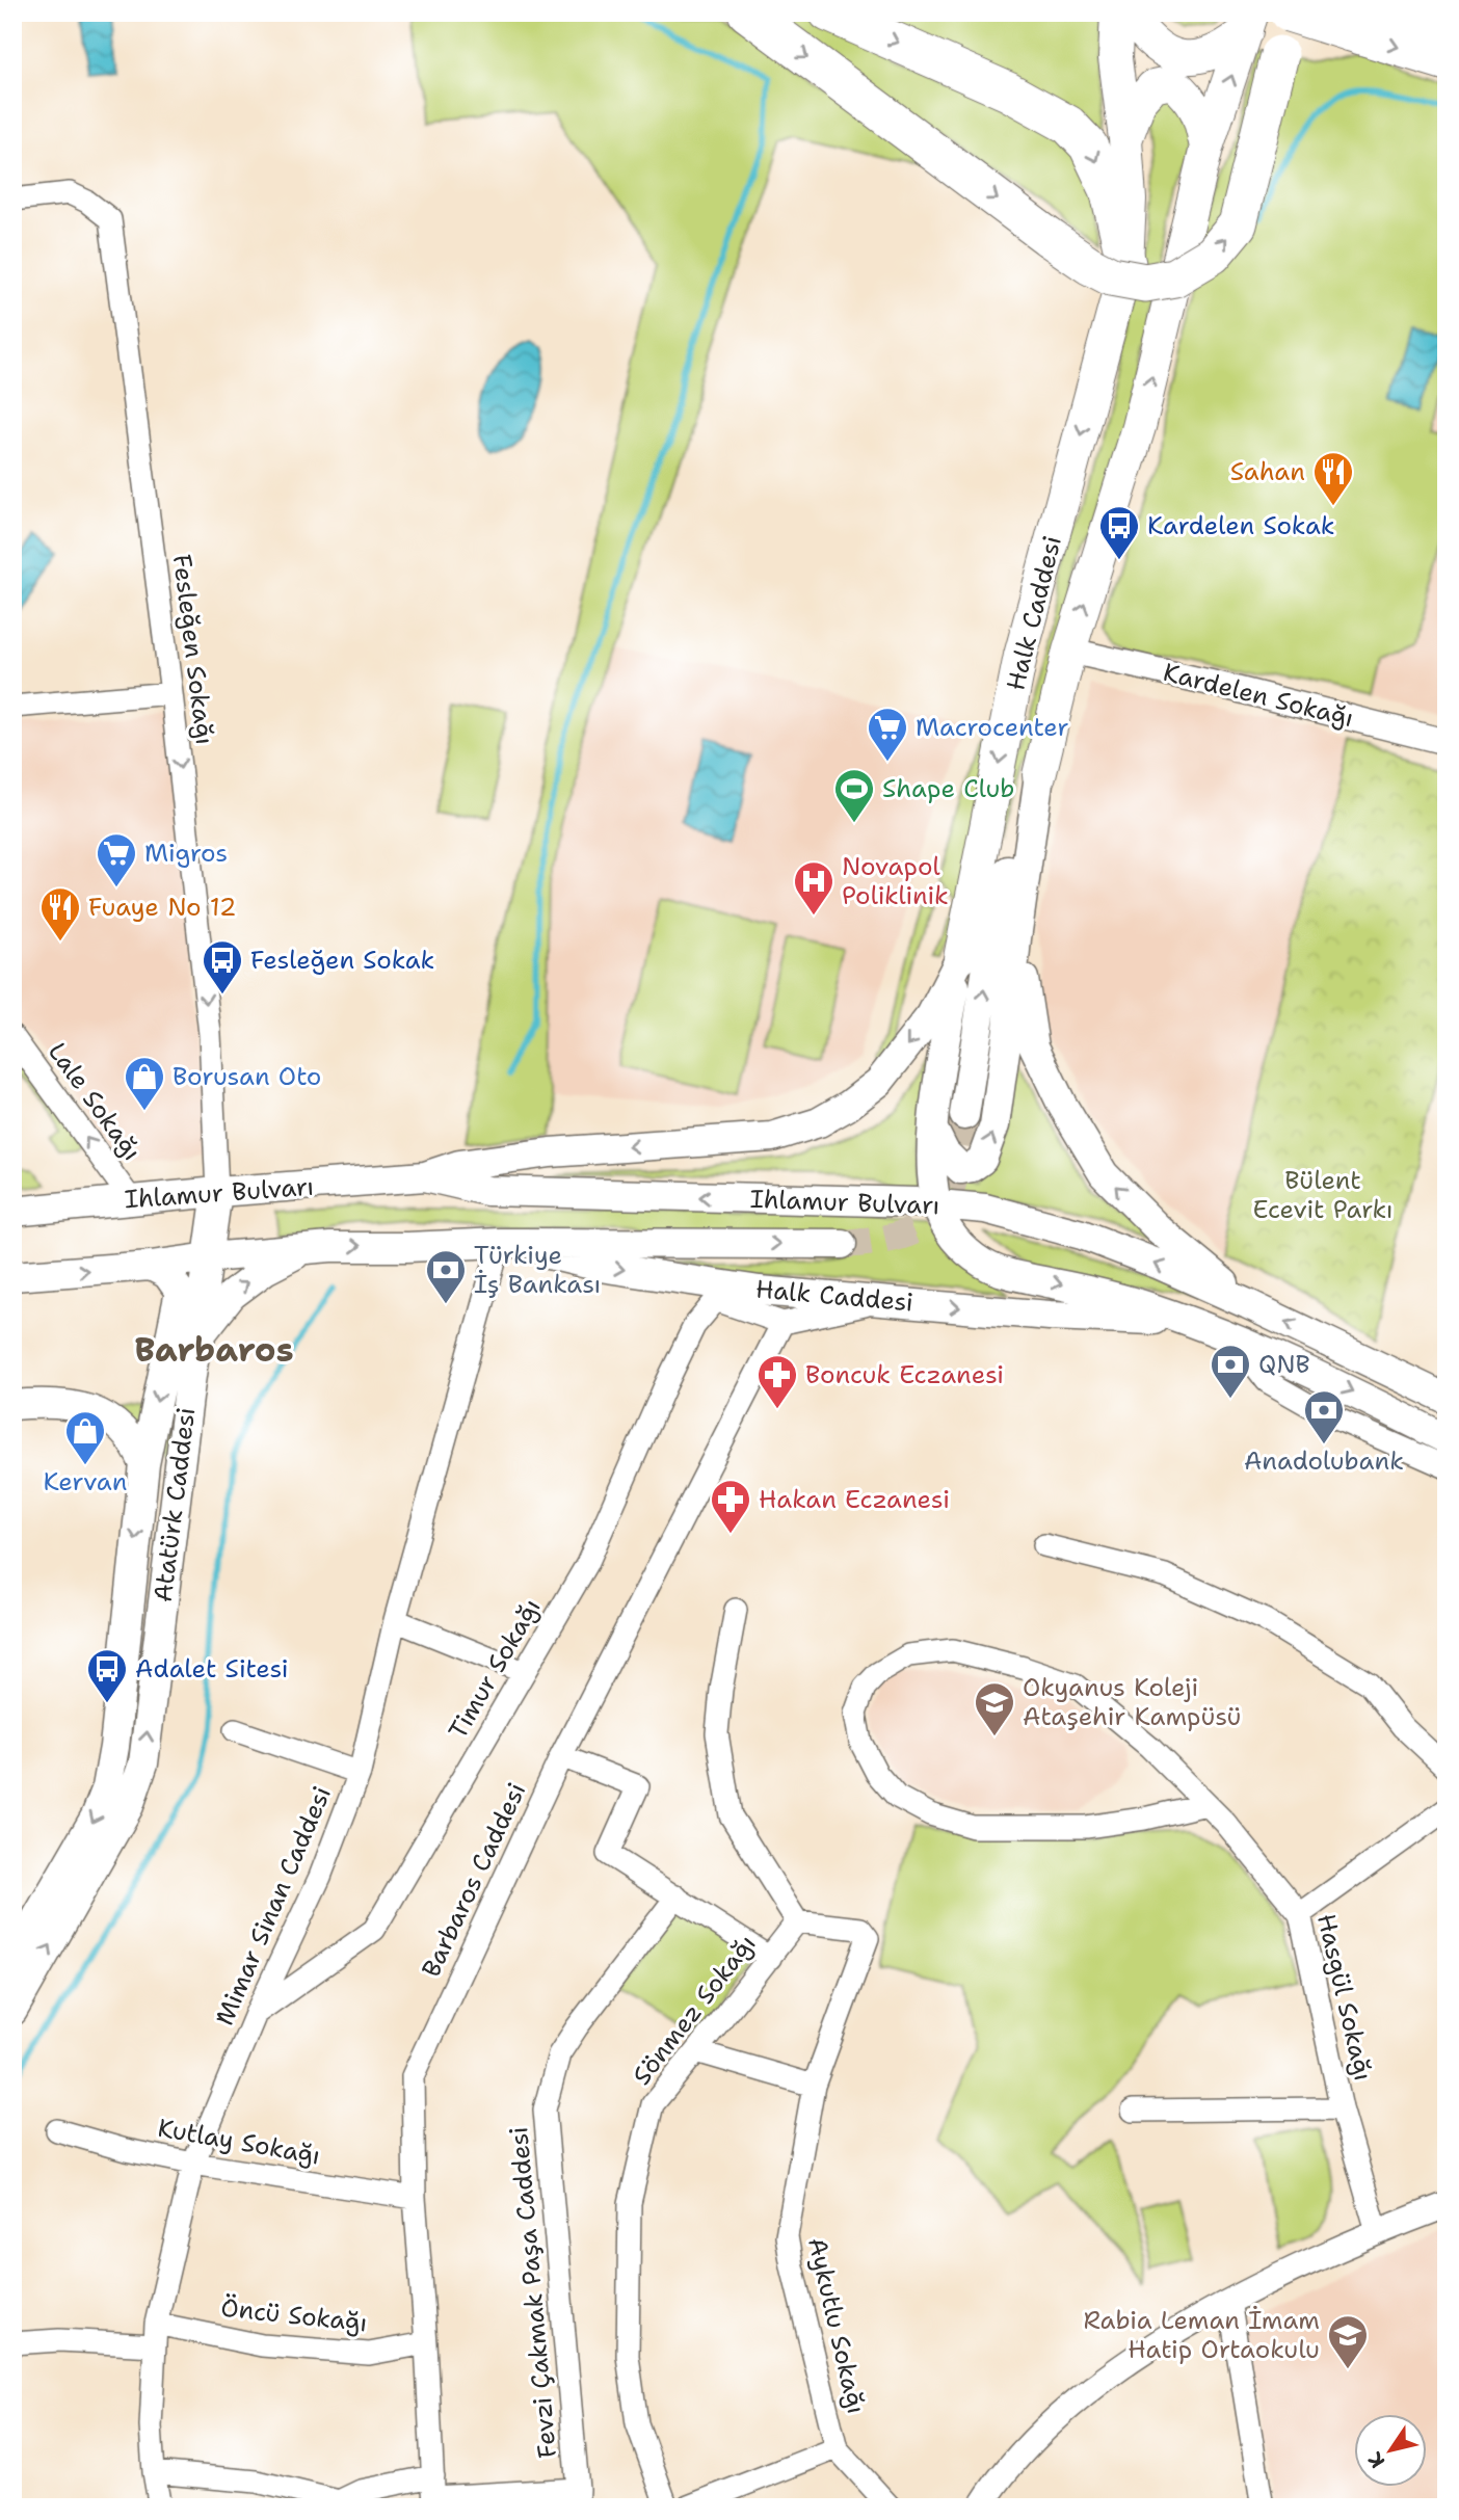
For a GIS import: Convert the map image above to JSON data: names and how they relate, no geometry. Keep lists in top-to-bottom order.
{
  "streets": {
    "main road": ["Halk Caddesi", "Ihlamur Bulvarı", "Atatürk Caddesi"],
    "street": [
      "Fesleğen Sokağı",
      "Kardelen Sokağı",
      "Lale Sokağı",
      "Timur Sokağı",
      "Barbaros Caddesi",
      "Mimar Sinan Caddesi",
      "Hasgül Sokağı",
      "Sönmez Sokağı",
      "Kutlay Sokağı",
      "Fevzi Çakmak Paşa Caddesi",
      "Öncü Sokağı",
      "Aykutlu Sokağı"
    ]
  },
  "crossings": [
    ["Halk Caddesi", "Ihlamur Bulvarı"],
    ["Halk Caddesi", "Timur Sokağı"],
    ["Halk Caddesi", "Mimar Sinan Caddesi"],
    ["Fesleğen Sokağı", "Ihlamur Bulvarı"],
    ["Fesleğen Sokağı", "Atatürk Caddesi"],
    ["Lale Sokağı", "Ihlamur Bulvarı"],
    ["Ihlamur Bulvarı", "Atatürk Caddesi"],
    ["Timur Sokağı", "Mimar Sinan Caddesi"],
    ["Barbaros Caddesi", "Kutlay Sokağı"],
    ["Barbaros Caddesi", "Öncü Sokağı"],
    ["Mimar Sinan Caddesi", "Kutlay Sokağı"],
    ["Mimar Sinan Caddesi", "Öncü Sokağı"],
    ["Sönmez Sokağı", "Aykutlu Sokağı"]
  ],
  "one_way": ["Fesleğen Sokağı", "Lale Sokağı", "Ihlamur Bulvarı"],
  "districts": ["Barbaros"],
  "parks": ["Bülent Ecevit Parkı"],
  "places": {
    "restaurant": ["Sahan", "Fuaye No 12"],
    "bus stop": ["Kardelen Sokak", "Fesleğen Sokak", "Adalet Sitesi"],
    "supermarket": ["Macrocenter", "Migros"],
    "sports": ["Shape Club"],
    "hospital": ["Novapol Poliklinik"],
    "shop": ["Borusan Oto", "Kervan"],
    "bank": ["Türkiye İş Bankası", "QNB", "Anadolubank"],
    "pharmacy": ["Boncuk Eczanesi", "Hakan Eczanesi"],
    "school or university": ["Okyanus Koleji Ataşehir Kampüsü", "Rabia Leman İmam Hatip Ortaokulu"]
  },
  "north": "bottom left"
}
